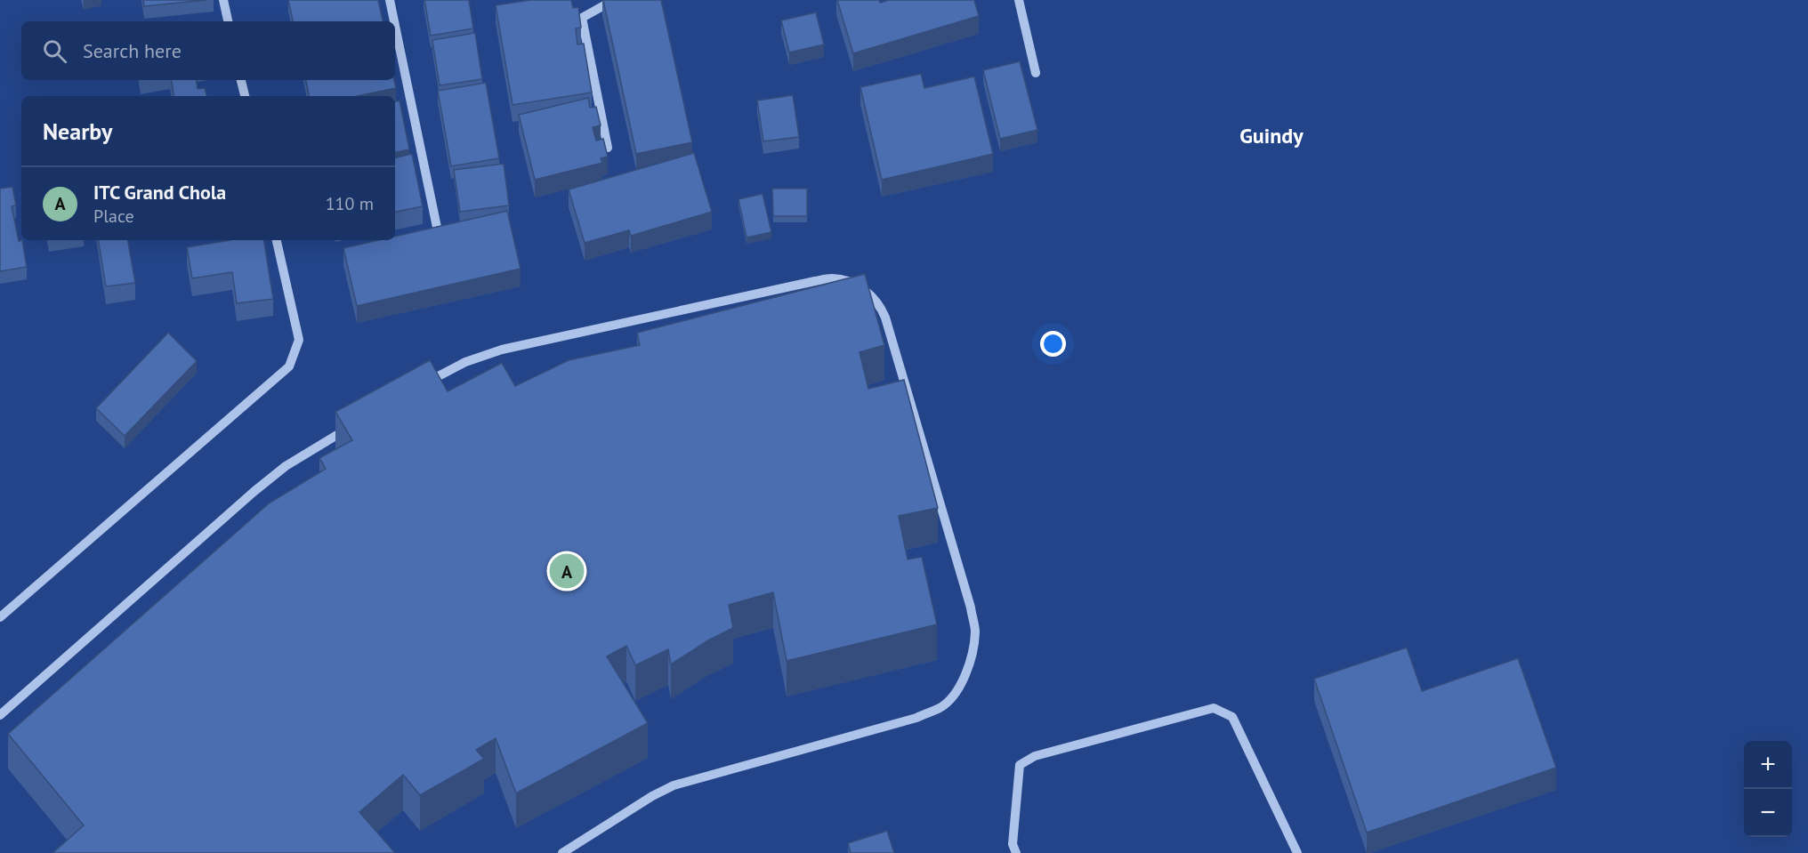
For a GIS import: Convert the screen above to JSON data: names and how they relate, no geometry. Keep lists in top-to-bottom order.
{
  "districts": ["Guindy"],
  "page": {
    "search": "Search here",
    "heading": "Nearby",
    "list": [
      {
        "mark": "A",
        "name": "ITC Grand Chola",
        "note": "Place",
        "value": "110 m"
      }
    ],
    "pins": "A",
    "map_buttons": ["+", "−"]
  }
}
